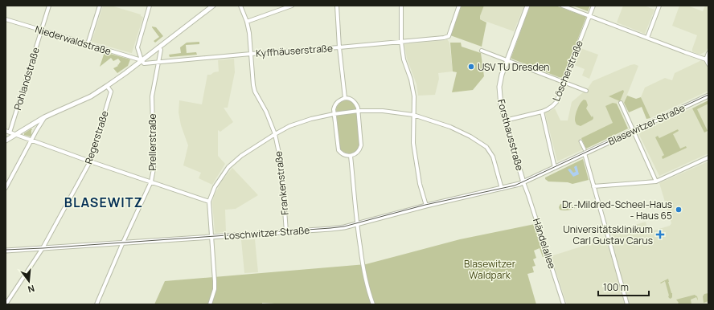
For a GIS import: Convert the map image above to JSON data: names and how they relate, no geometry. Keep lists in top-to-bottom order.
{
  "streets": {
    "street": [
      "Niederwaldstraße",
      "Kyffhäuserstraße",
      "Löscherstraße",
      "Pohlandstraße",
      "Blasewitzer Straße",
      "Forsthausstraße",
      "Regerstraße",
      "Prellerstraße",
      "Frankenstraße",
      "Loschwitzer Straße",
      "Händelallee"
    ]
  },
  "crossings": [
    ["Niederwaldstraße", "Kyffhäuserstraße"],
    ["Niederwaldstraße", "Pohlandstraße"],
    ["Kyffhäuserstraße", "Prellerstraße"],
    ["Kyffhäuserstraße", "Frankenstraße"],
    ["Löscherstraße", "Forsthausstraße"],
    ["Blasewitzer Straße", "Loschwitzer Straße"],
    ["Forsthausstraße", "Loschwitzer Straße"],
    ["Forsthausstraße", "Händelallee"],
    ["Regerstraße", "Loschwitzer Straße"],
    ["Prellerstraße", "Loschwitzer Straße"],
    ["Frankenstraße", "Loschwitzer Straße"],
    ["Loschwitzer Straße", "Händelallee"]
  ],
  "districts": ["BLASEWITZ"],
  "parks": ["Blasewitzer Waldpark"],
  "places": {
    "other": ["USV TU Dresden", "Dr.-Mildred-Scheel-Haus - Haus 65"],
    "health": ["Universitätsklinikum Carl Gustav Carus"]
  },
  "scale_bar": "100 m",
  "north": "bottom"
}
